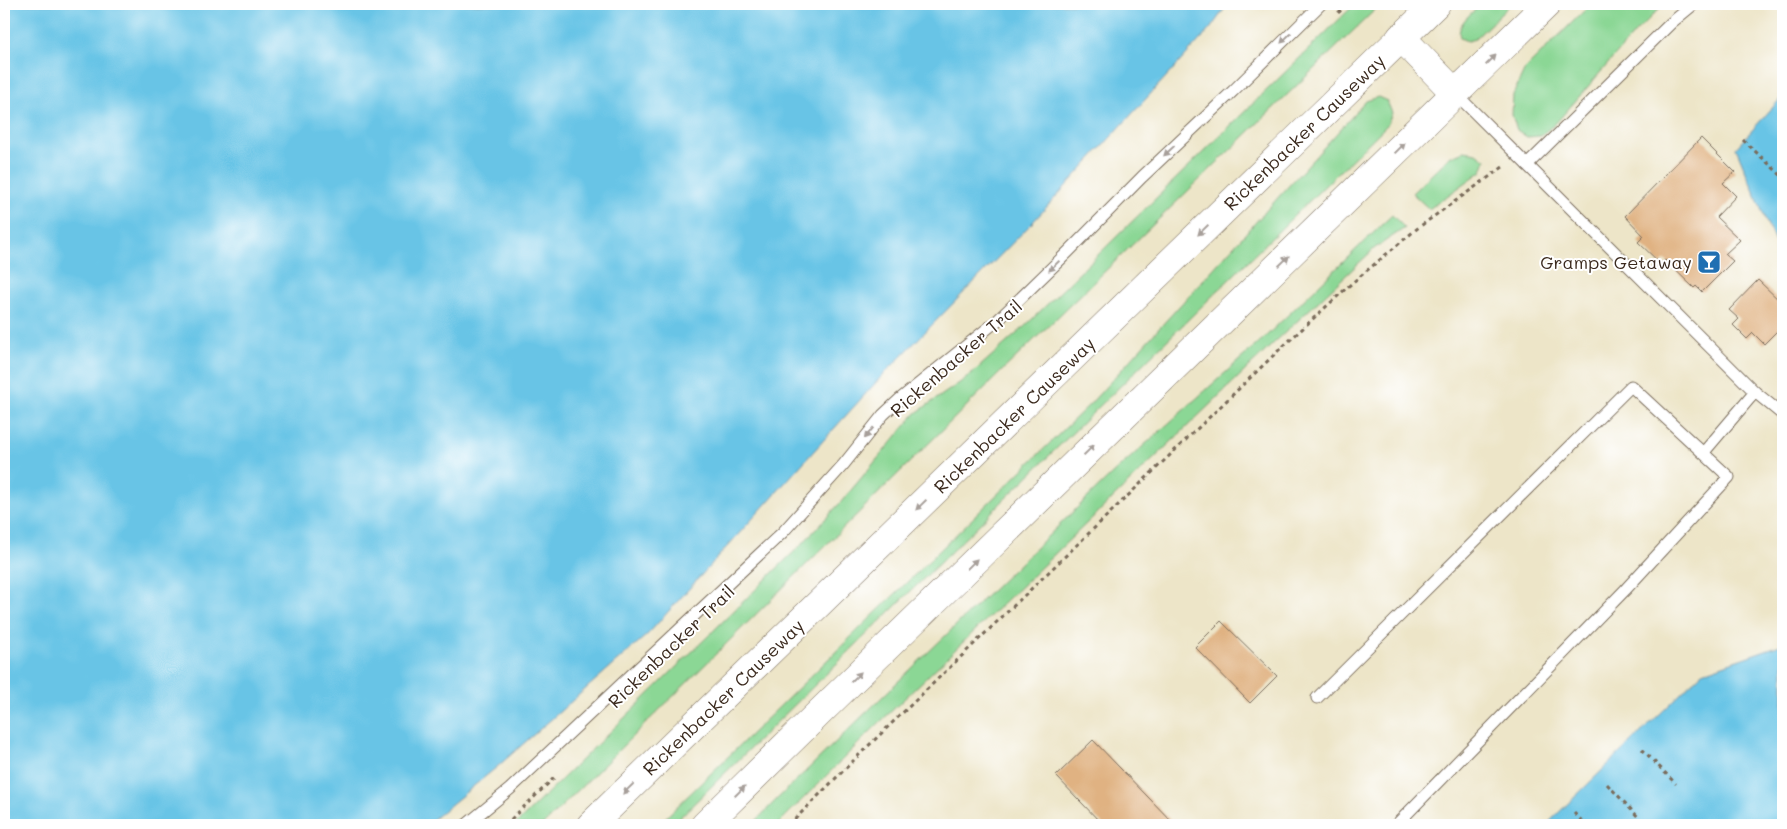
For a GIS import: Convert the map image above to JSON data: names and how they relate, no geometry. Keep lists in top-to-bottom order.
{
  "streets": {
    "main road": ["Rickenbacker Causeway"]
  },
  "places": {
    "bar": ["Gramps Getaway"]
  }
}
